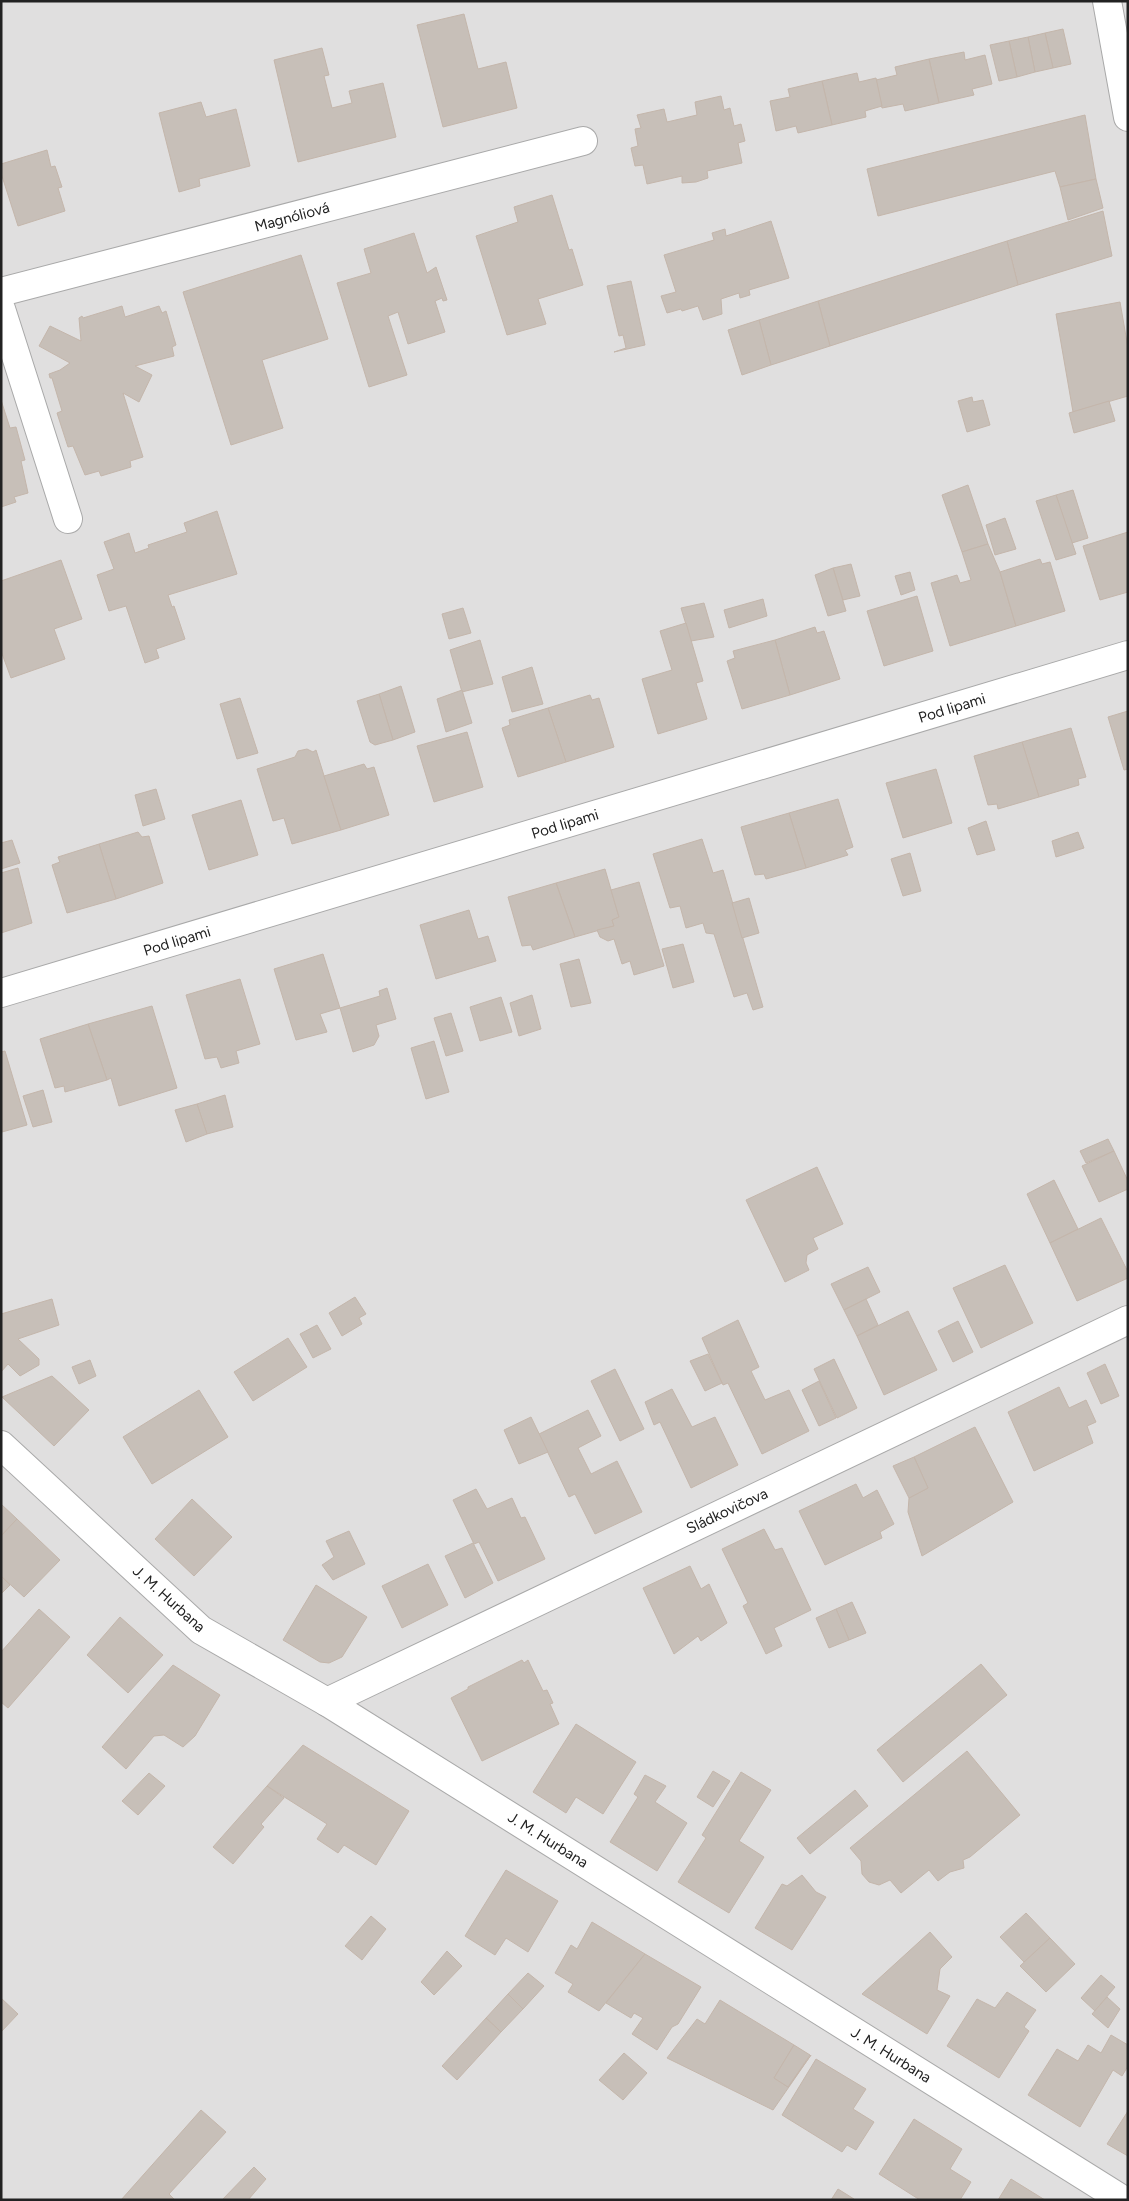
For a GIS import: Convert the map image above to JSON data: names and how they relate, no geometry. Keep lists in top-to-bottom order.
{
  "streets": {
    "street": [
      "Magnóliová",
      "Pod lipami",
      "Sládkovičova",
      "J. M. Hurbana"
    ]
  },
  "crossings": [
    ["Sládkovičova", "J. M. Hurbana"]
  ]
}
